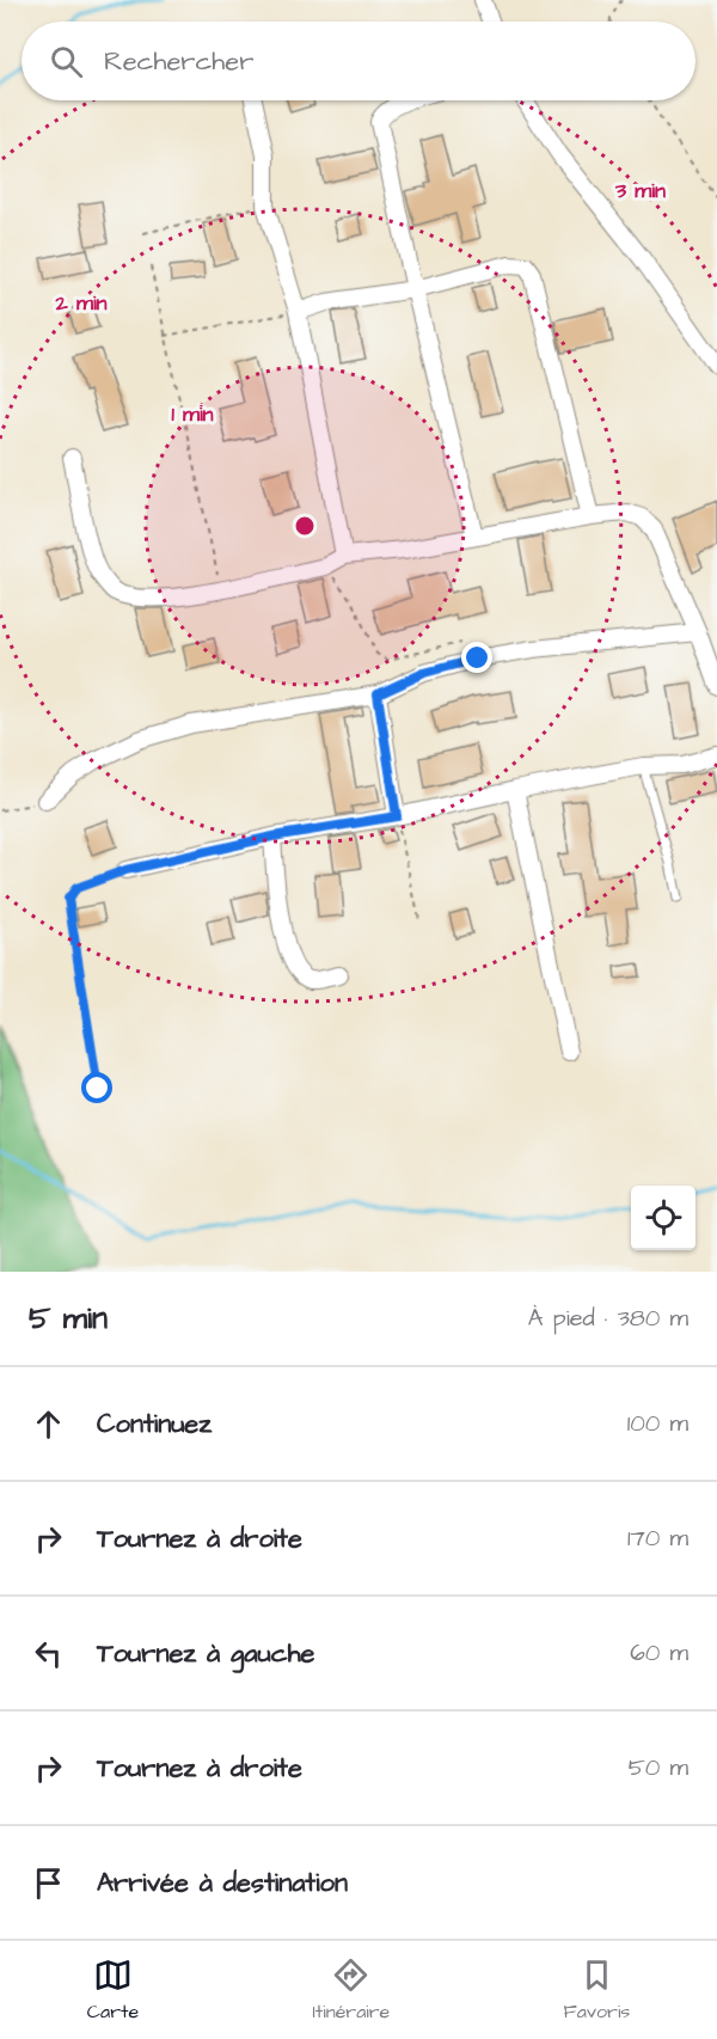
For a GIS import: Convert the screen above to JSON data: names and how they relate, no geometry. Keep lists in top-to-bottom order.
{
  "page": {
    "search": "Rechercher",
    "heading": ["5 min", "À pied · 380 m"],
    "list": [
      ["Continuez", "100 m"],
      ["Tournez à droite", "170 m"],
      ["Tournez à gauche", "60 m"],
      ["Tournez à droite", "50 m"],
      "Arrivée à destination"
    ],
    "nav": ["Carte", "Itinéraire", "Favoris"]
  },
  "rings": ["3 min", "2 min", "1 min"]
}
